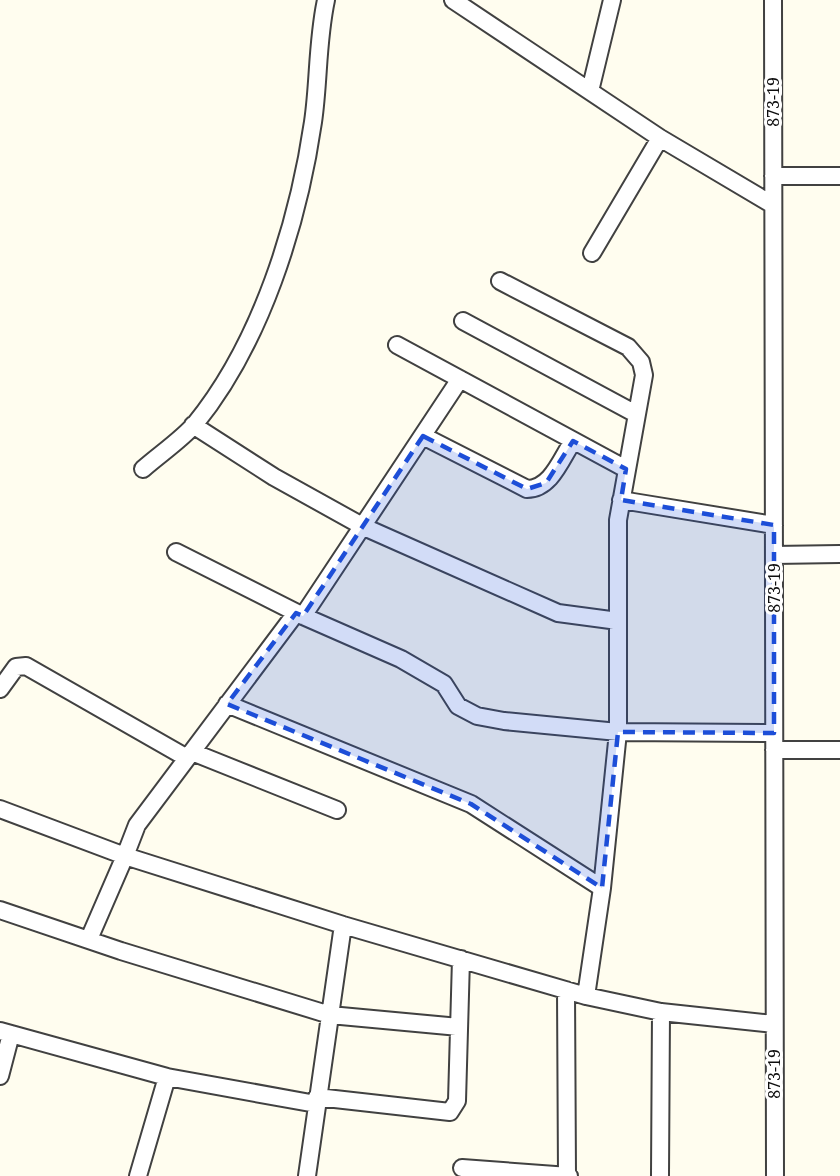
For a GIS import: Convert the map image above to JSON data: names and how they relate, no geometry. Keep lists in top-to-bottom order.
{
  "streets": {
    "street": ["873-19"]
  }
}
